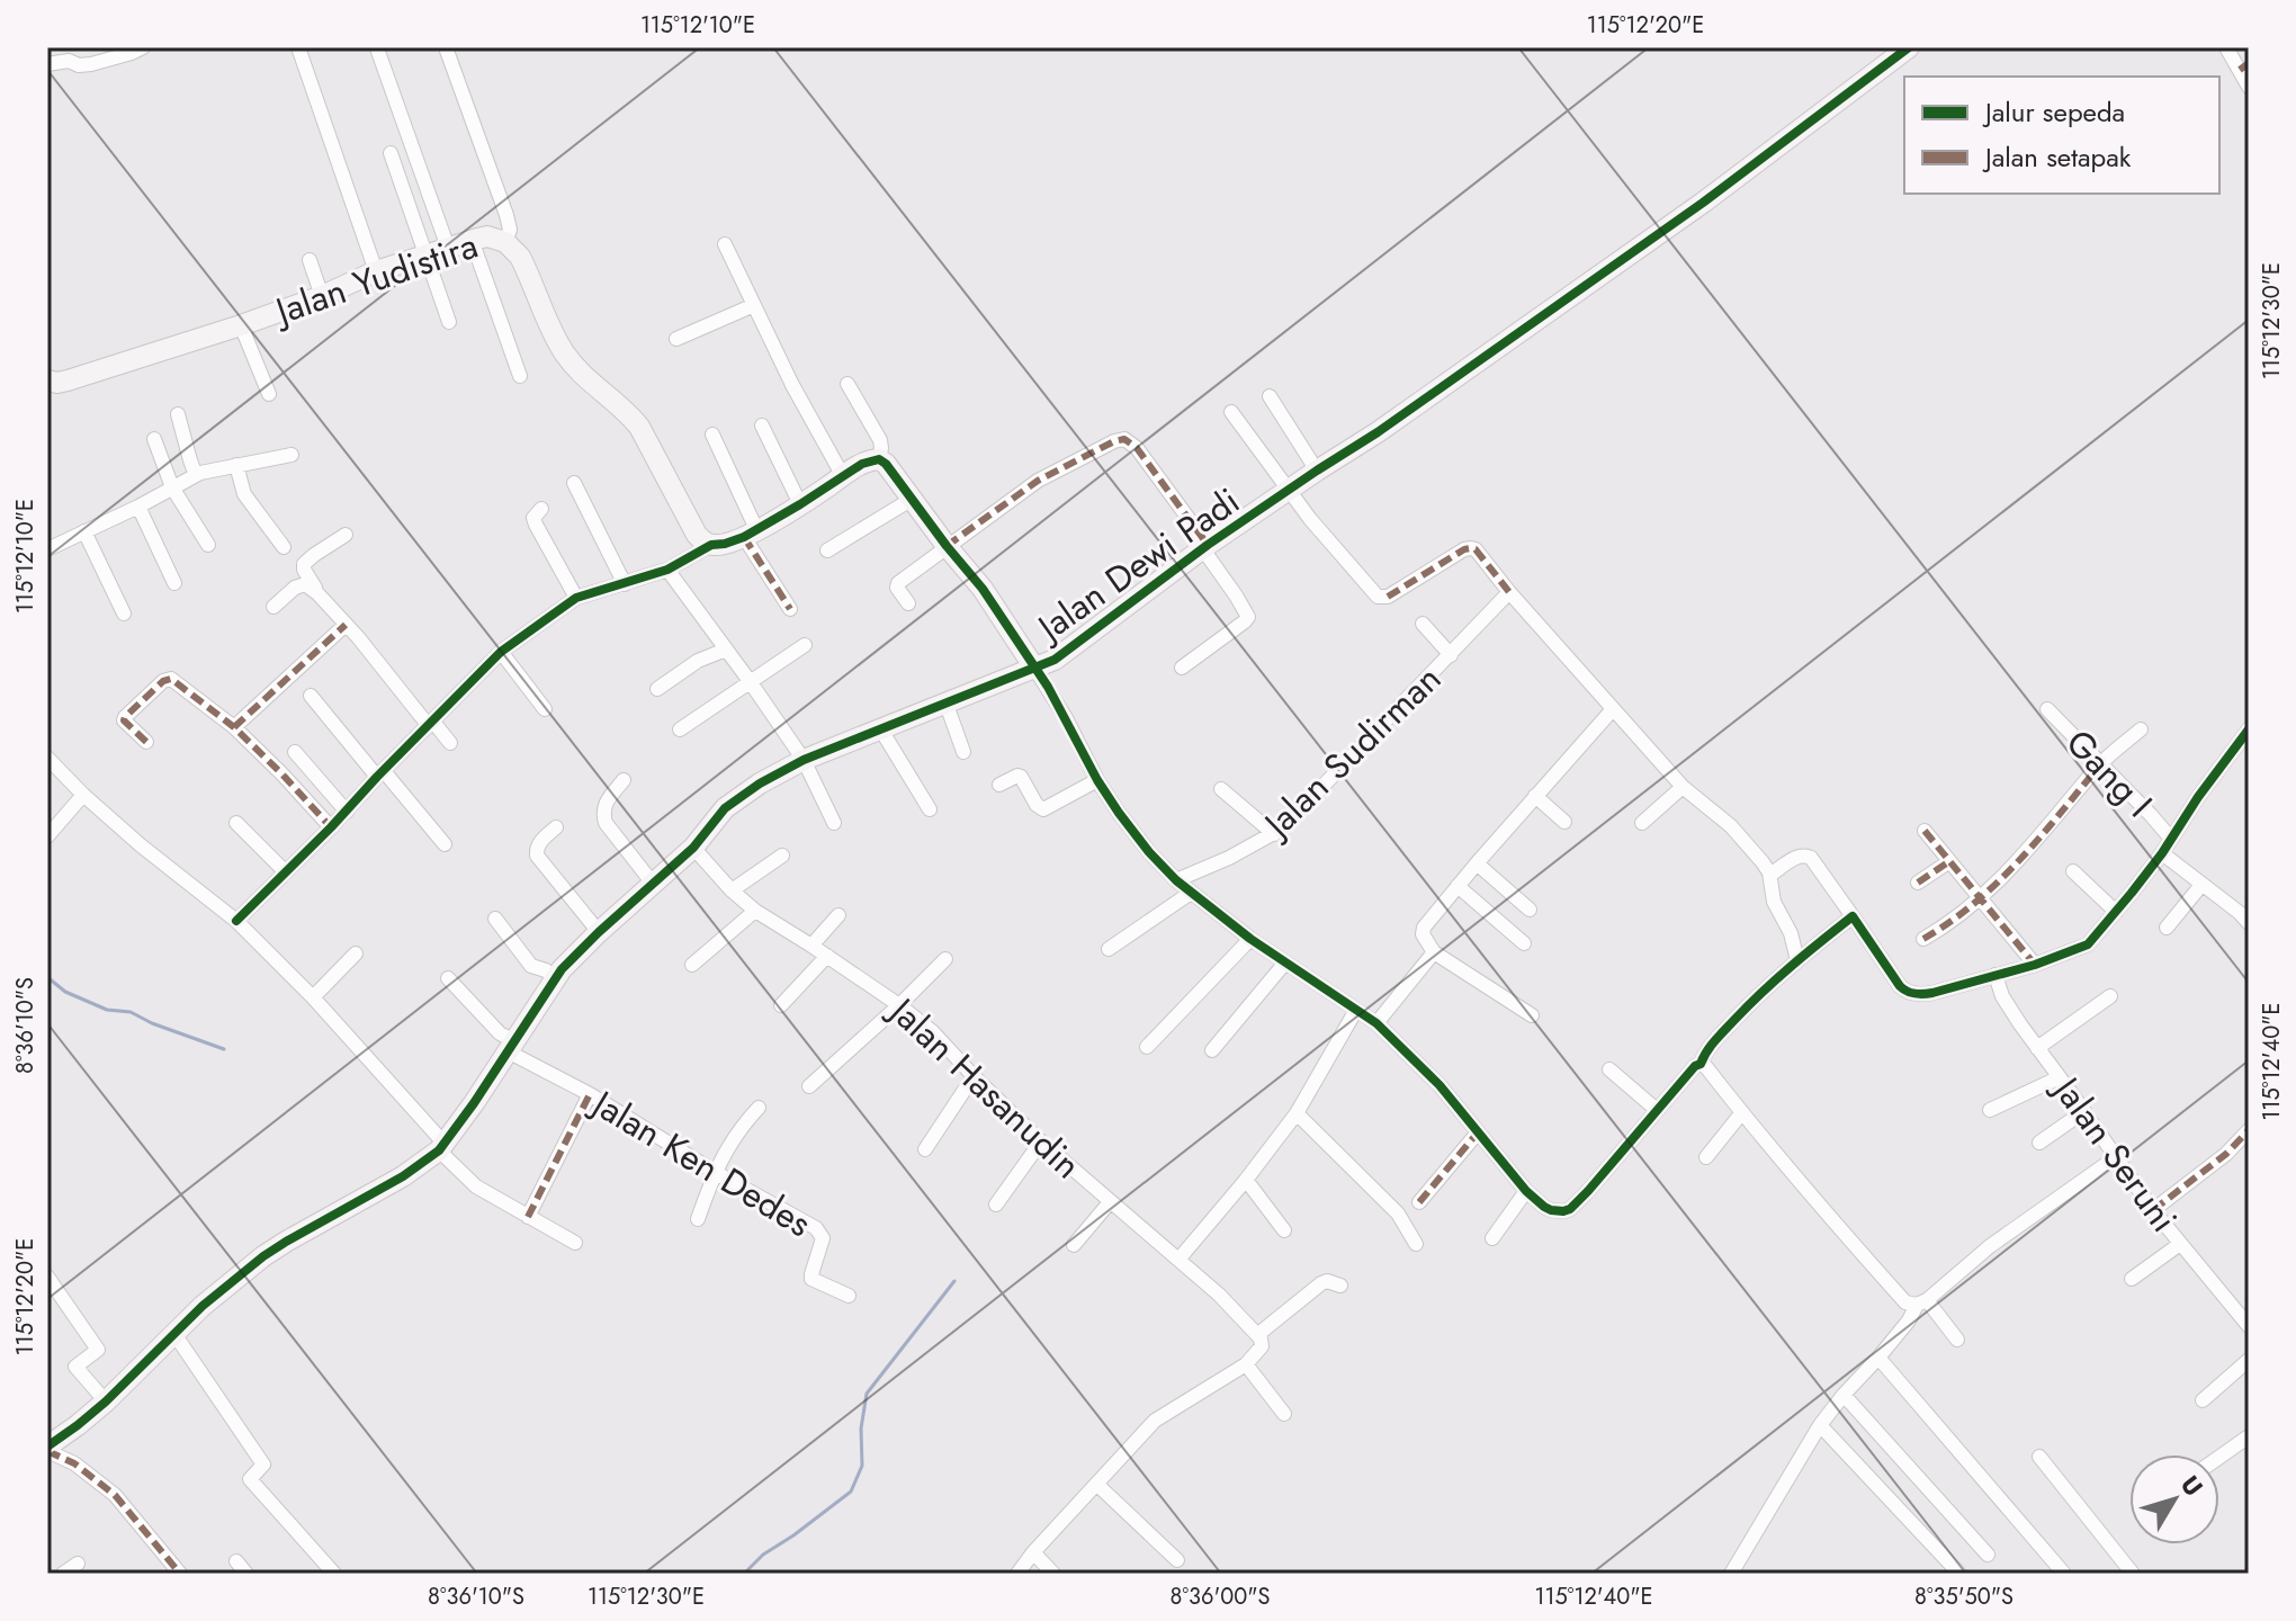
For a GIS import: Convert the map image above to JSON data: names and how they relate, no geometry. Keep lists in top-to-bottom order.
{
  "streets": {
    "street": [
      "Jalan Yudistira",
      "Jalan Dewi Padi",
      "Jalan Sudirman",
      "Gang I",
      "Jalan Hasanudin",
      "Jalan Seruni",
      "Jalan Ken Dedes"
    ]
  },
  "crossings": [
    ["Jalan Dewi Padi", "Jalan Hasanudin"],
    ["Jalan Dewi Padi", "Jalan Ken Dedes"]
  ],
  "legend": ["Jalur sepeda", "Jalan setapak"],
  "north": "top right",
  "coordinates": [
    "115°12'10\"E",
    "115°12'20\"E",
    "115°12'30\"E",
    "8°36'10\"S",
    "115°12'40\"E",
    "8°36'00\"S",
    "8°35'50\"S"
  ]
}
